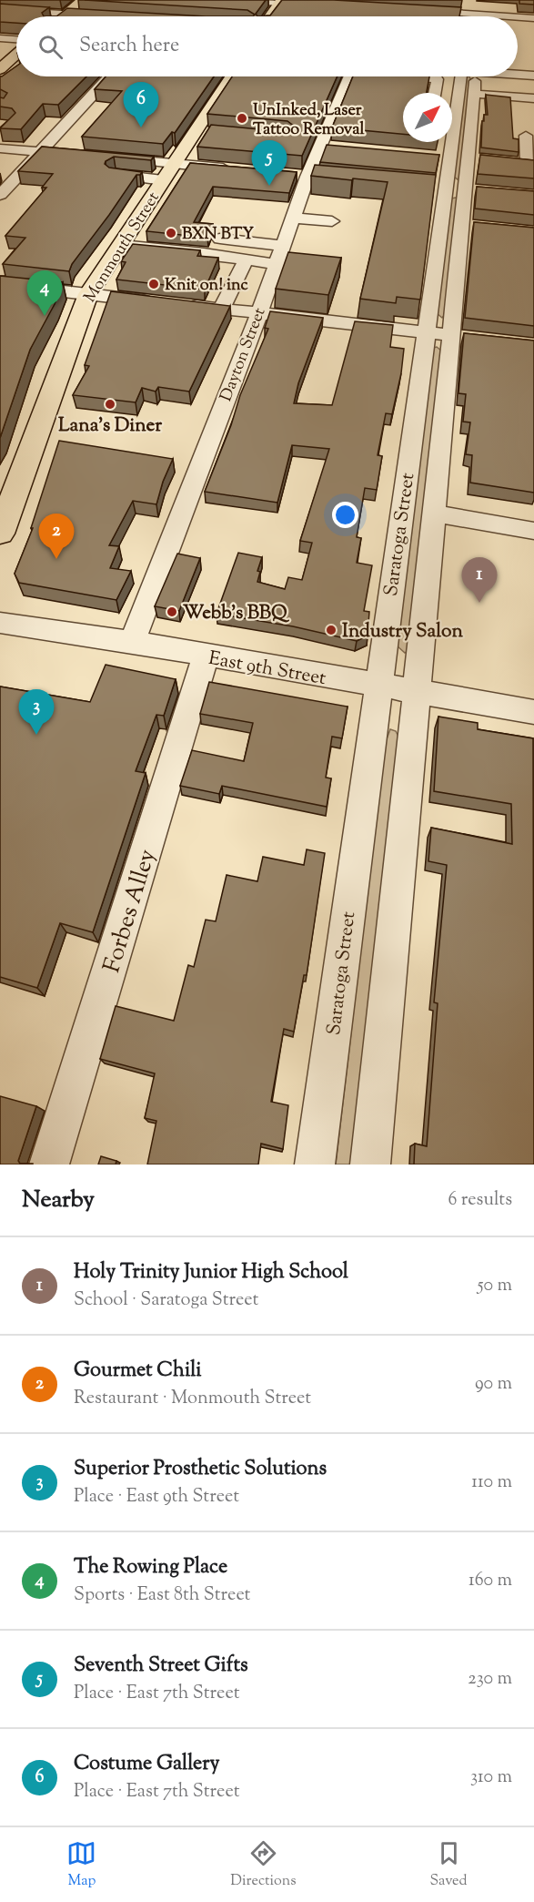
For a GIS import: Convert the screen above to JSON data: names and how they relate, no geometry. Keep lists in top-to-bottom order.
{
  "streets": {
    "main road": ["Monmouth Street"],
    "street": [
      "Dayton Street",
      "Saratoga Street",
      "East 9th Street",
      "Forbes Alley"
    ]
  },
  "crossings": [
    ["Dayton Street", "East 9th Street"],
    ["Saratoga Street", "East 9th Street"],
    ["East 9th Street", "Forbes Alley"]
  ],
  "places": [
    "UnInked, Laser Tattoo Removal",
    "BXN BTY",
    "Knit on! inc",
    "Lana's Diner",
    "Webb's BBQ",
    "Industry Salon"
  ],
  "north": "top right",
  "page": {
    "search": "Search here",
    "pins": [
      "6",
      "5",
      "4",
      "2",
      "1",
      "3"
    ],
    "heading": ["Nearby", "6 results"],
    "list": [
      {
        "mark": "1",
        "name": "Holy Trinity Junior High School",
        "note": "School · Saratoga Street",
        "value": "50 m"
      },
      {
        "mark": "2",
        "name": "Gourmet Chili",
        "note": "Restaurant · Monmouth Street",
        "value": "90 m"
      },
      {
        "mark": "3",
        "name": "Superior Prosthetic Solutions",
        "note": "Place · East 9th Street",
        "value": "110 m"
      },
      {
        "mark": "4",
        "name": "The Rowing Place",
        "note": "Sports · East 8th Street",
        "value": "160 m"
      },
      {
        "mark": "5",
        "name": "Seventh Street Gifts",
        "note": "Place · East 7th Street",
        "value": "230 m"
      },
      {
        "mark": "6",
        "name": "Costume Gallery",
        "note": "Place · East 7th Street",
        "value": "310 m"
      }
    ],
    "nav": ["Map", "Directions", "Saved"]
  }
}
